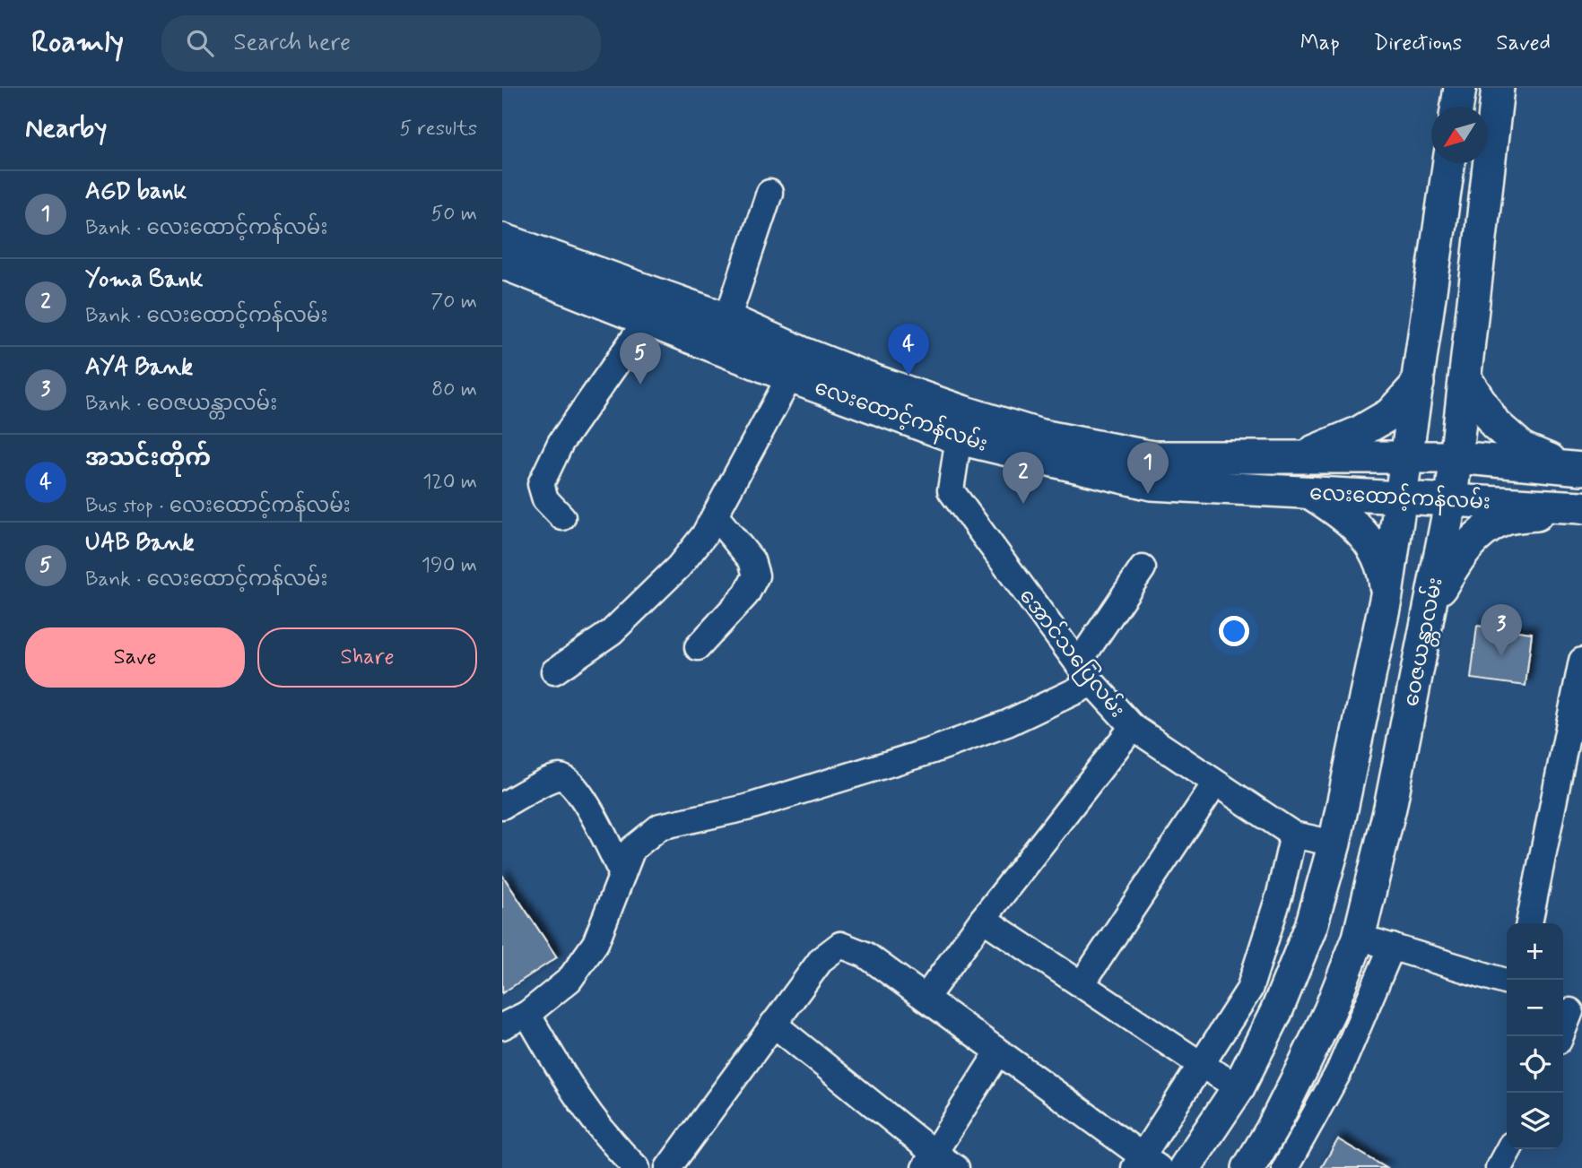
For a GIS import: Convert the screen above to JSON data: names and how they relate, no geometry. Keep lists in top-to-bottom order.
{
  "streets": {
    "main road": ["လေးထောင့်ကန်လမ်း", "ဝေဇယန္တာလမ်း"],
    "street": ["အောင်သပြေလမ်း"]
  },
  "crossings": [
    ["လေးထောင့်ကန်လမ်း", "ဝေဇယန္တာလမ်း"],
    ["လေးထောင့်ကန်လမ်း", "အောင်သပြေလမ်း"]
  ],
  "north": "bottom left",
  "page": {
    "header": "Roamly",
    "search": "Search here",
    "nav": ["Map", "Directions", "Saved"],
    "heading": ["Nearby", "5 results"],
    "list": [
      {
        "mark": "1",
        "name": "AGD bank",
        "note": "Bank · လေးထောင့်ကန်လမ်း",
        "value": "50 m"
      },
      {
        "mark": "2",
        "name": "Yoma Bank",
        "note": "Bank · လေးထောင့်ကန်လမ်း",
        "value": "70 m"
      },
      {
        "mark": "3",
        "name": "AYA Bank",
        "note": "Bank · ဝေဇယန္တာလမ်း",
        "value": "80 m"
      },
      {
        "mark": "4",
        "name": "အသင်းတိုက်",
        "note": "Bus stop · လေးထောင့်ကန်လမ်း",
        "value": "120 m"
      },
      {
        "mark": "5",
        "name": "UAB Bank",
        "note": "Bank · လေးထောင့်ကန်လမ်း",
        "value": "190 m"
      }
    ],
    "pins": [
      "4",
      "5",
      "1",
      "2",
      "3"
    ],
    "buttons": ["Save", "Share"],
    "map_buttons": ["+", "−"]
  }
}
